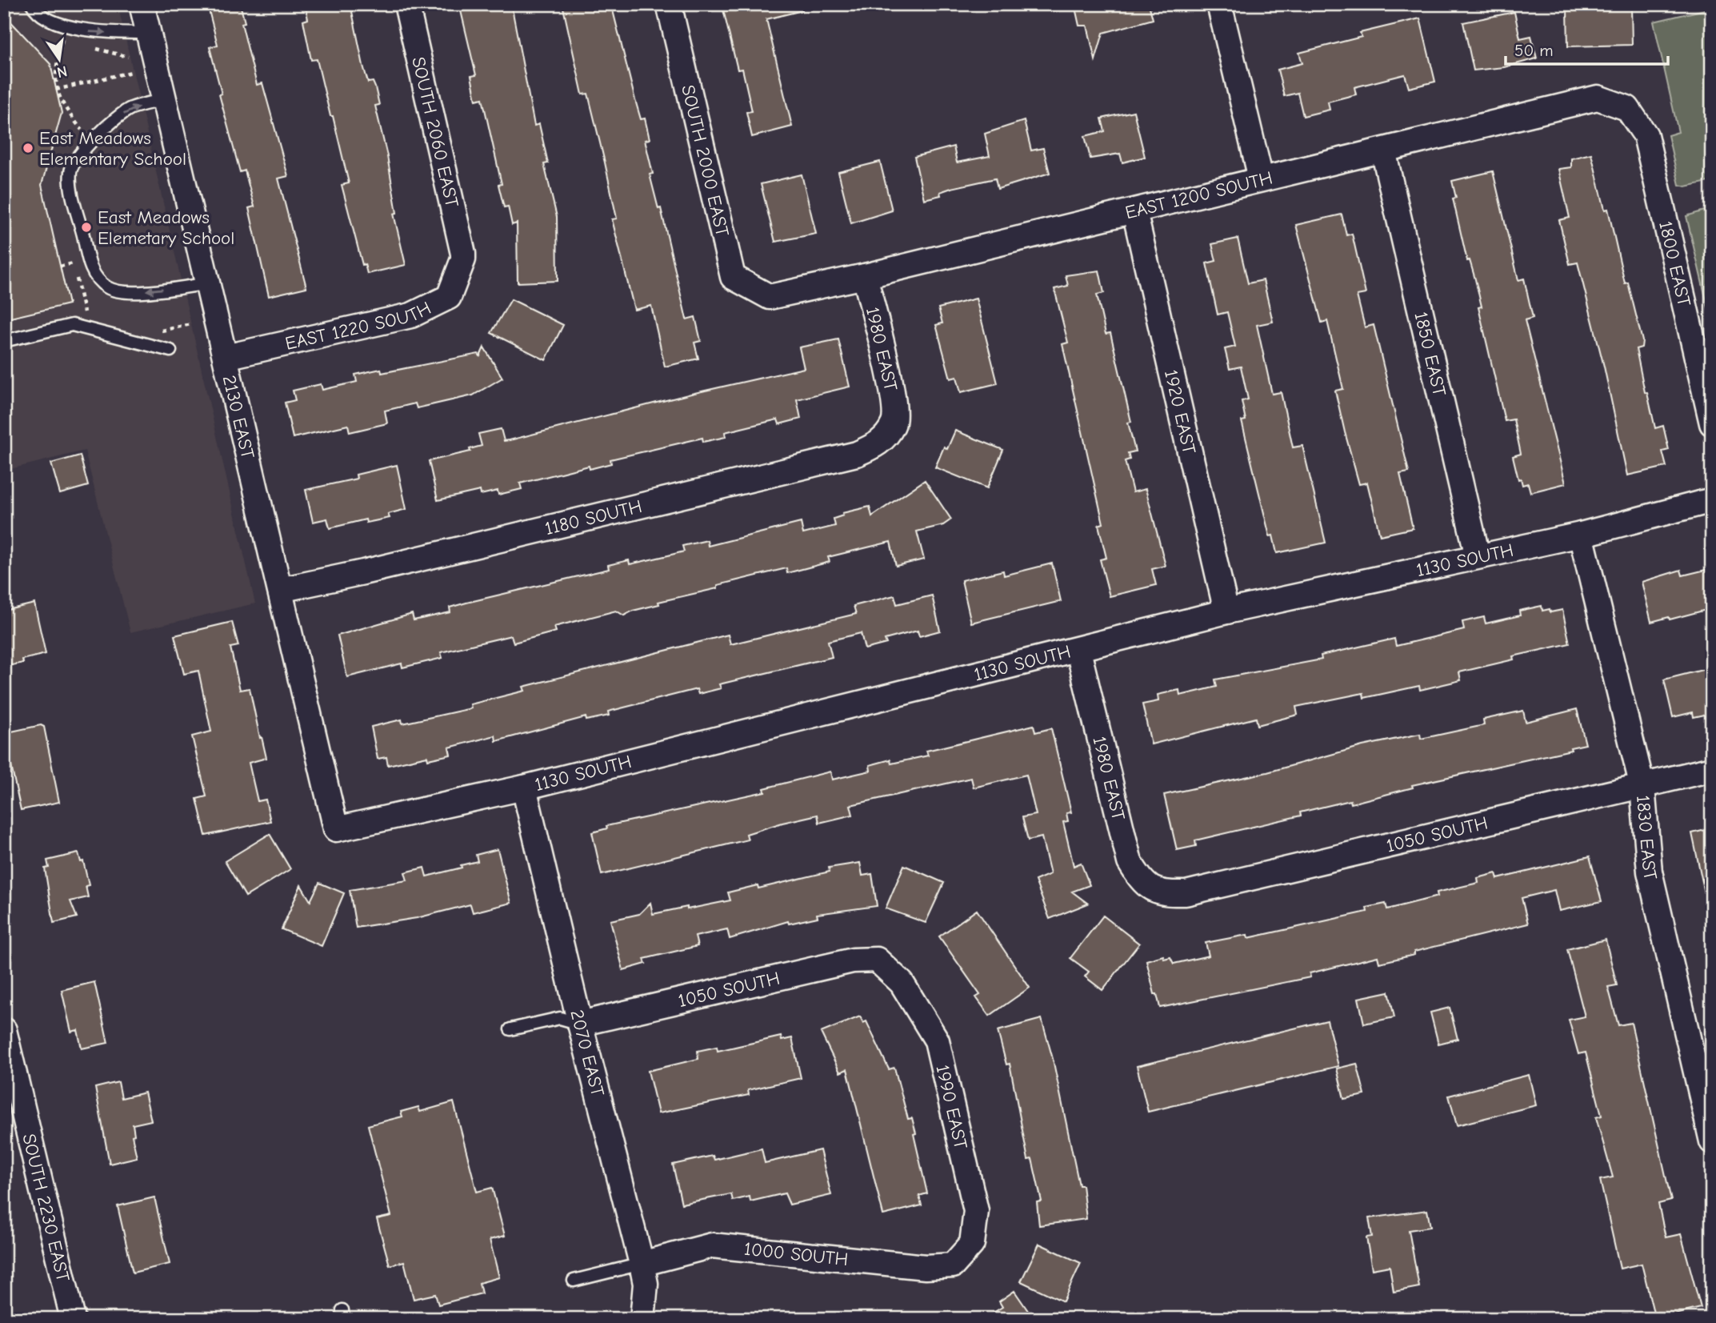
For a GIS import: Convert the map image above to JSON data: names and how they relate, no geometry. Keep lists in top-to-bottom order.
{
  "streets": {
    "street": [
      "SOUTH 2060 EAST",
      "SOUTH 2000 EAST",
      "EAST 1200 SOUTH",
      "1800 EAST",
      "EAST 1220 SOUTH",
      "1980 EAST",
      "1850 EAST",
      "1920 EAST",
      "2130 EAST",
      "1180 SOUTH",
      "1130 SOUTH",
      "1050 SOUTH",
      "1830 EAST",
      "2070 EAST",
      "1990 EAST",
      "SOUTH 2230 EAST",
      "1000 SOUTH"
    ]
  },
  "crossings": [
    ["SOUTH 2060 EAST", "EAST 1220 SOUTH"],
    ["SOUTH 2000 EAST", "EAST 1200 SOUTH"],
    ["EAST 1200 SOUTH", "1800 EAST"],
    ["EAST 1200 SOUTH", "1980 EAST"],
    ["EAST 1200 SOUTH", "1850 EAST"],
    ["EAST 1200 SOUTH", "1920 EAST"],
    ["EAST 1220 SOUTH", "2130 EAST"],
    ["1980 EAST", "1180 SOUTH"],
    ["1980 EAST", "1130 SOUTH"],
    ["1980 EAST", "1050 SOUTH"],
    ["1850 EAST", "1130 SOUTH"],
    ["1920 EAST", "1130 SOUTH"],
    ["2130 EAST", "1180 SOUTH"],
    ["2130 EAST", "1130 SOUTH"],
    ["1130 SOUTH", "1830 EAST"],
    ["1130 SOUTH", "2070 EAST"],
    ["1050 SOUTH", "1830 EAST"],
    ["1050 SOUTH", "2070 EAST"],
    ["1050 SOUTH", "1990 EAST"],
    ["2070 EAST", "1000 SOUTH"],
    ["1990 EAST", "1000 SOUTH"]
  ],
  "places": ["East Meadows Elementary School", "East Meadows Elemetary School"],
  "scale_bar": "50 m",
  "north": "bottom"
}
